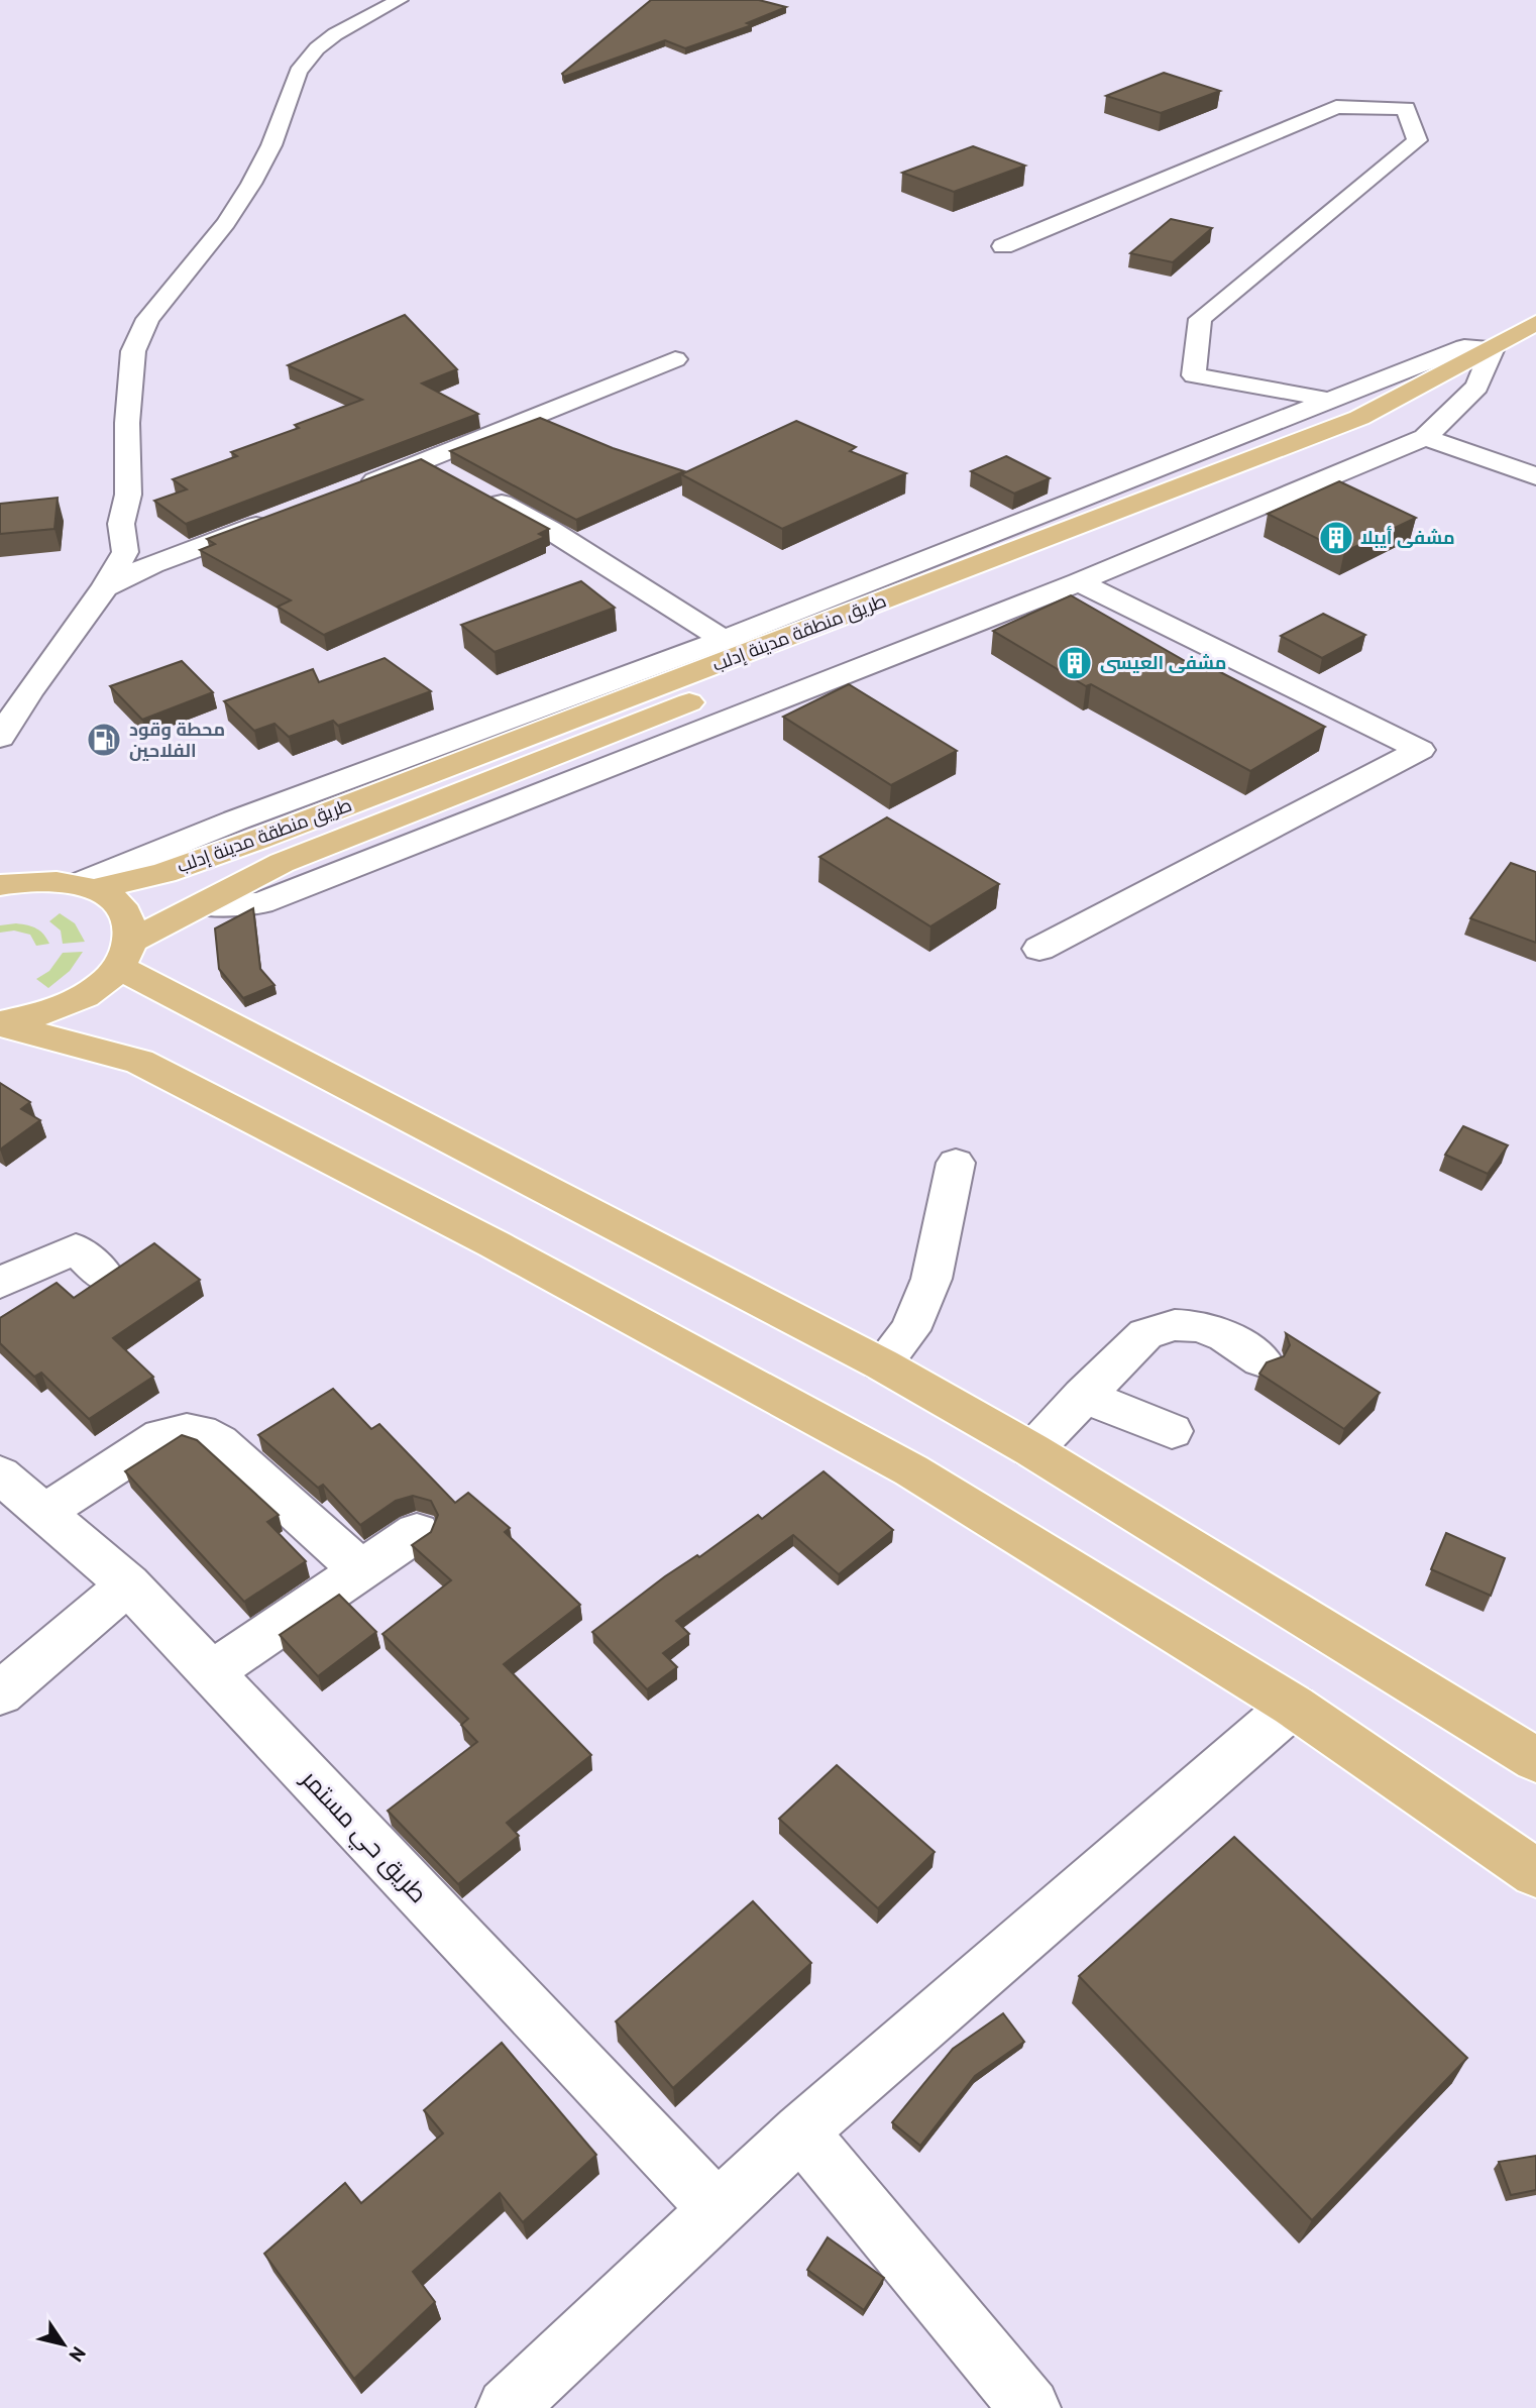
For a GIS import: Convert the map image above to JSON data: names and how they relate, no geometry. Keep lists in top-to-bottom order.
{
  "streets": {
    "main road": ["طريق منطقة مدينة إدلب"],
    "street": ["طريق حي مستمر"]
  },
  "places": {
    "building": ["مشفى أيبلا", "مشفى العيسى"],
    "fuel station": ["محطة وقود الفلاحين"]
  },
  "north": "bottom right"
}
